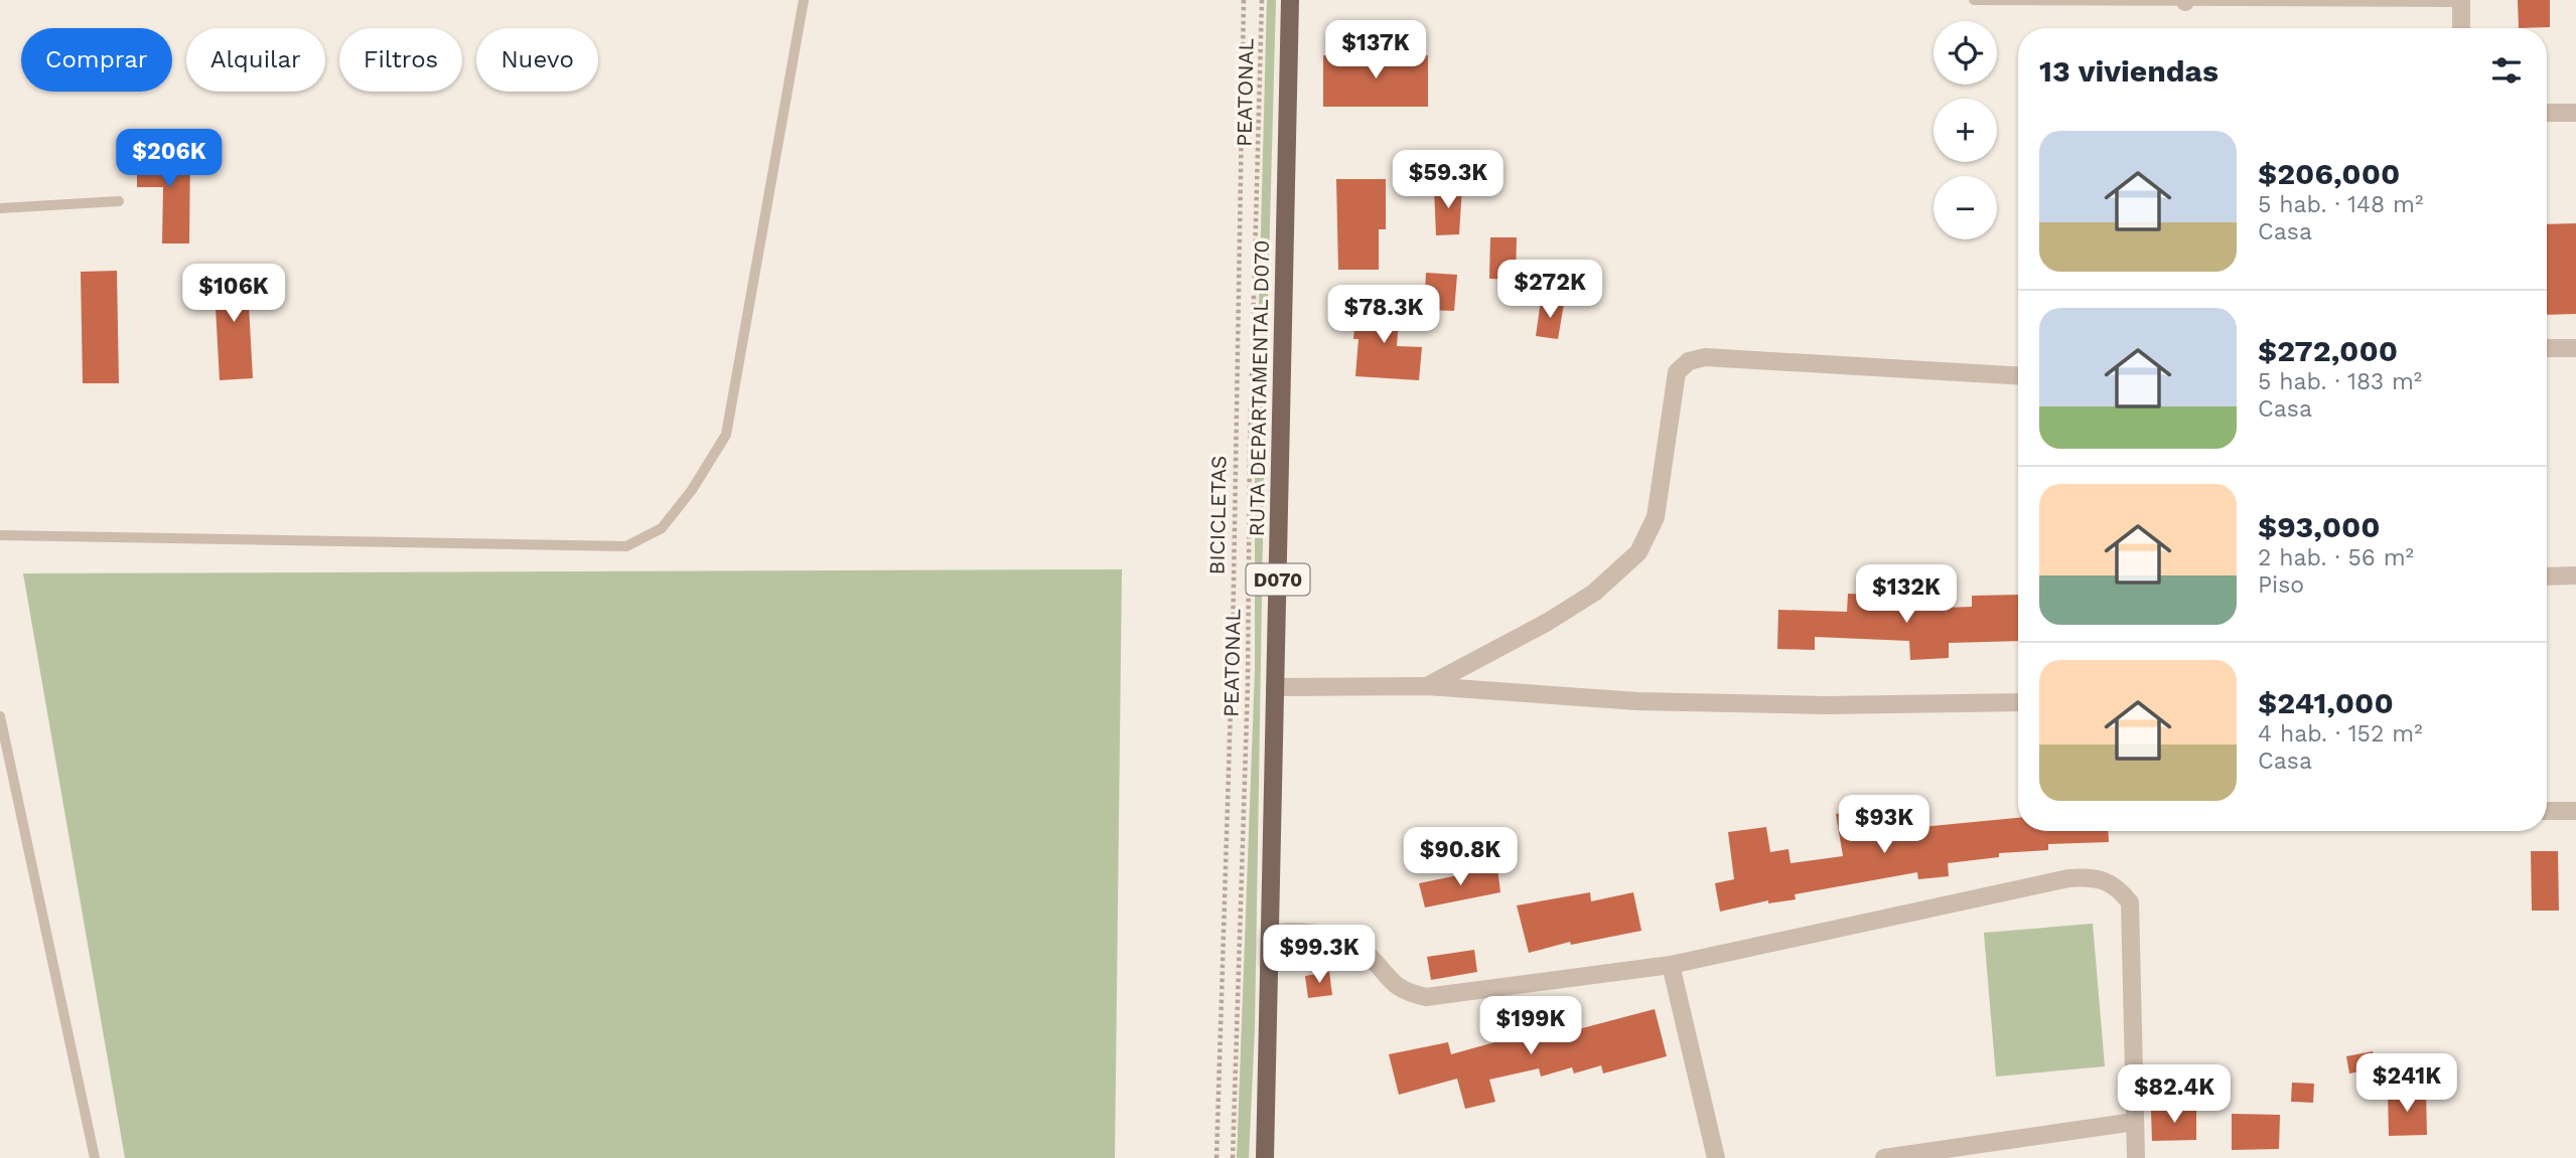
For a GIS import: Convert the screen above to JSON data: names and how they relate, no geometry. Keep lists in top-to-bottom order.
{
  "streets": {
    "main road": ["RUTA DEPARTAMENTAL D070", "D070"],
    "path": ["PEATONAL", "BICICLETAS"]
  },
  "page": {
    "price": [
      "$137K",
      "$206K",
      "$59.3K",
      "$272K",
      "$106K",
      "$78.3K",
      "$132K",
      "$93K",
      "$90.8K",
      "$99.3K",
      "$199K",
      "$241K",
      "$82.4K"
    ],
    "map_buttons": ["+", "−"],
    "chip": [
      "Comprar",
      "Alquilar",
      "Filtros",
      "Nuevo"
    ],
    "heading": "13 viviendas",
    "list": [
      {
        "name": "$206,000",
        "note": "5 hab. · 148 m² · Casa"
      },
      {
        "name": "$272,000",
        "note": "5 hab. · 183 m² · Casa"
      },
      {
        "name": "$93,000",
        "note": "2 hab. · 56 m² · Piso"
      },
      {
        "name": "$241,000",
        "note": "4 hab. · 152 m² · Casa"
      }
    ]
  }
}
